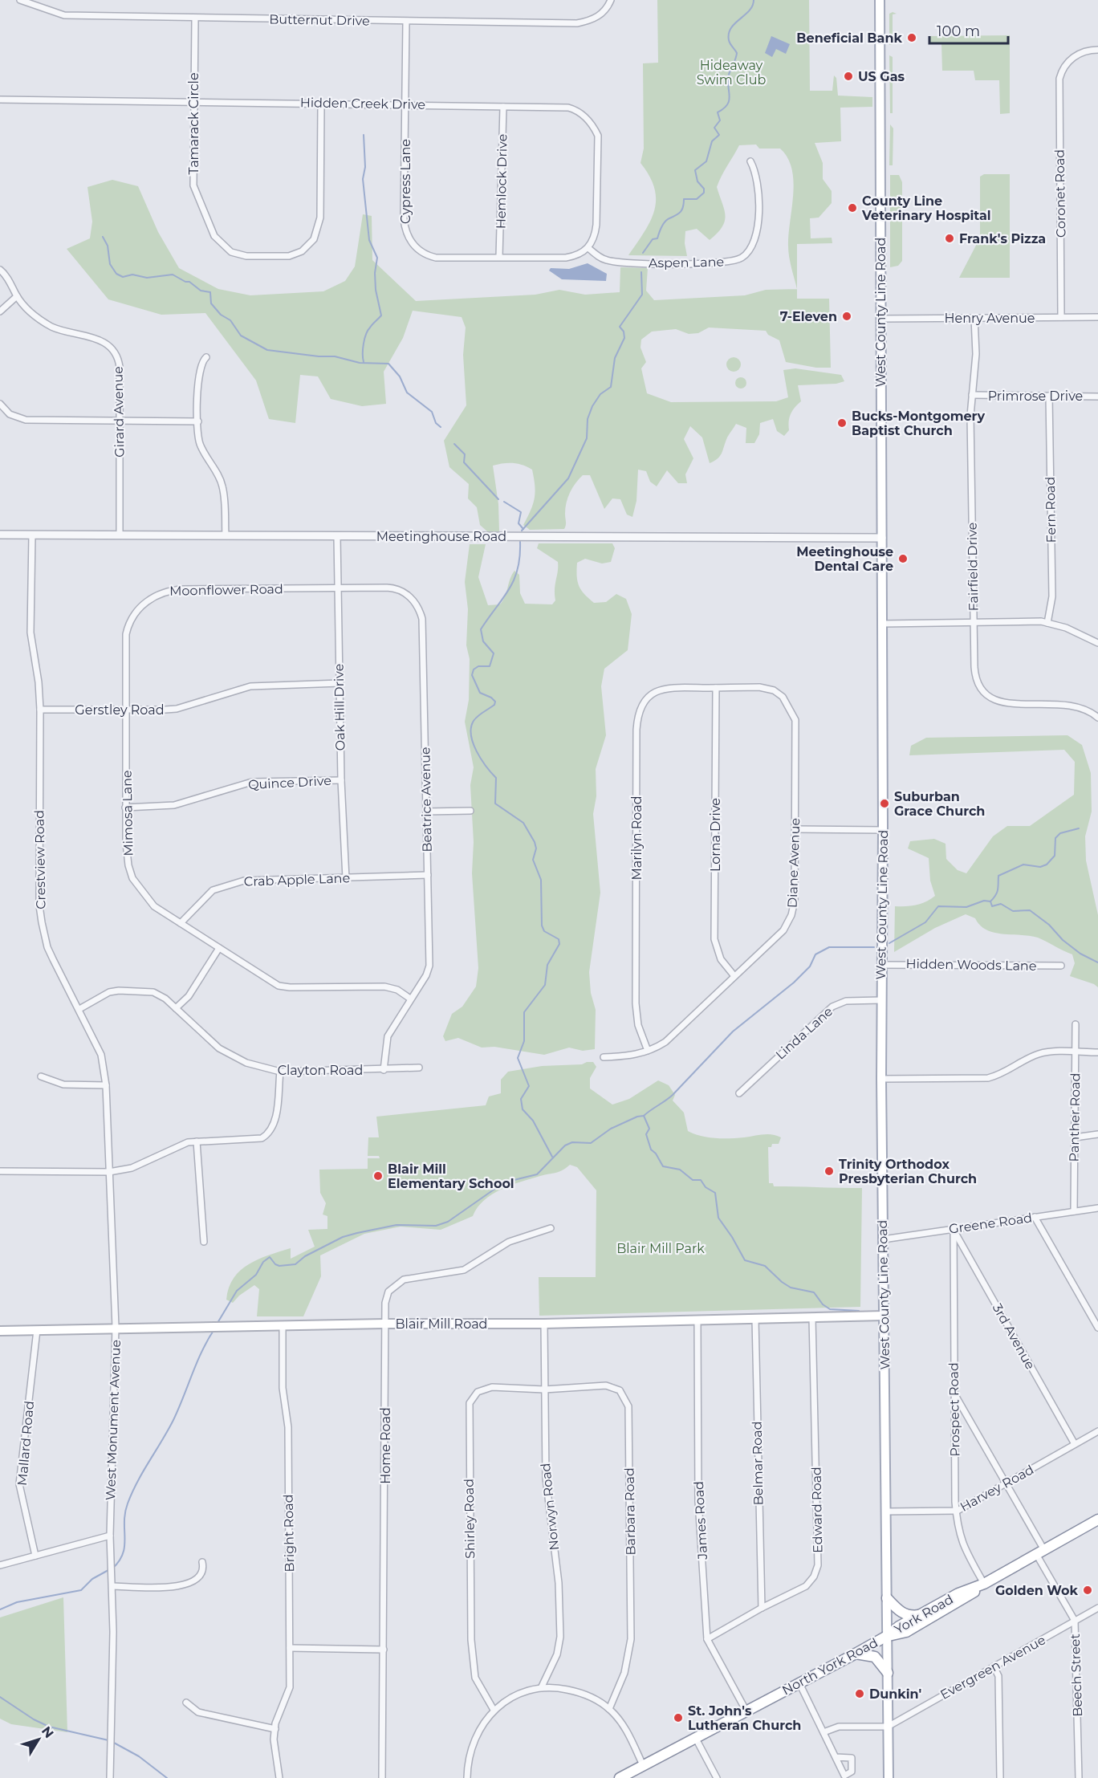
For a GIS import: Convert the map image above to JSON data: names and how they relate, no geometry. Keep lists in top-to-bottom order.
{
  "streets": {
    "highway": ["York Road", "North York Road"],
    "main road": ["West County Line Road", "Blair Mill Road"],
    "street": [
      "Butternut Drive",
      "Hidden Creek Drive",
      "Tamarack Circle",
      "Cypress Lane",
      "Hemlock Drive",
      "Coronet Road",
      "Aspen Lane",
      "Henry Avenue",
      "Primrose Drive",
      "Girard Avenue",
      "Fern Road",
      "Meetinghouse Road",
      "Fairfield Drive",
      "Moonflower Road",
      "Oak Hill Drive",
      "Gerstley Road",
      "Quince Drive",
      "Beatrice Avenue",
      "Mimosa Lane",
      "Lorna Drive",
      "Marilyn Road",
      "Crestview Road",
      "Diane Avenue",
      "Crab Apple Lane",
      "Hidden Woods Lane",
      "Linda Lane",
      "Clayton Road",
      "Panther Road",
      "Greene Road",
      "3rd Avenue",
      "Prospect Road",
      "West Monument Avenue",
      "Mallard Road",
      "Home Road",
      "Belmar Road",
      "Harvey Road",
      "Norwyn Road",
      "Edward Road",
      "Barbara Road",
      "Shirley Road",
      "James Road",
      "Bright Road",
      "Evergreen Avenue",
      "Beech Street"
    ]
  },
  "crossings": [
    ["Butternut Drive", "Tamarack Circle"],
    ["Butternut Drive", "Cypress Lane"],
    ["Hidden Creek Drive", "Tamarack Circle"],
    ["Hidden Creek Drive", "Cypress Lane"],
    ["Hidden Creek Drive", "Hemlock Drive"],
    ["Hidden Creek Drive", "Aspen Lane"],
    ["Cypress Lane", "Hemlock Drive"],
    ["Cypress Lane", "Aspen Lane"],
    ["Coronet Road", "Henry Avenue"],
    ["West County Line Road", "Henry Avenue"],
    ["West County Line Road", "Meetinghouse Road"],
    ["West County Line Road", "Hidden Woods Lane"],
    ["West County Line Road", "Linda Lane"],
    ["West County Line Road", "Greene Road"],
    ["West County Line Road", "Blair Mill Road"],
    ["West County Line Road", "Harvey Road"],
    ["West County Line Road", "York Road"],
    ["West County Line Road", "North York Road"],
    ["West County Line Road", "Evergreen Avenue"],
    ["Henry Avenue", "Fairfield Drive"],
    ["Primrose Drive", "Fern Road"],
    ["Primrose Drive", "Fairfield Drive"],
    ["Girard Avenue", "Meetinghouse Road"],
    ["Meetinghouse Road", "Oak Hill Drive"],
    ["Meetinghouse Road", "Crestview Road"],
    ["Moonflower Road", "Oak Hill Drive"],
    ["Moonflower Road", "Gerstley Road"],
    ["Moonflower Road", "Beatrice Avenue"],
    ["Moonflower Road", "Mimosa Lane"],
    ["Oak Hill Drive", "Gerstley Road"],
    ["Oak Hill Drive", "Quince Drive"],
    ["Oak Hill Drive", "Beatrice Avenue"],
    ["Oak Hill Drive", "Crab Apple Lane"],
    ["Gerstley Road", "Mimosa Lane"],
    ["Gerstley Road", "Crestview Road"],
    ["Quince Drive", "Mimosa Lane"],
    ["Beatrice Avenue", "Mimosa Lane"],
    ["Beatrice Avenue", "Crab Apple Lane"],
    ["Beatrice Avenue", "Clayton Road"],
    ["Mimosa Lane", "Crab Apple Lane"],
    ["Lorna Drive", "Marilyn Road"],
    ["Lorna Drive", "Diane Avenue"],
    ["Marilyn Road", "Diane Avenue"],
    ["Crestview Road", "Clayton Road"],
    ["Crestview Road", "West Monument Avenue"],
    ["Panther Road", "Greene Road"],
    ["Greene Road", "3rd Avenue"],
    ["Greene Road", "Prospect Road"],
    ["Blair Mill Road", "West Monument Avenue"],
    ["Blair Mill Road", "Mallard Road"],
    ["Blair Mill Road", "Home Road"],
    ["Blair Mill Road", "Belmar Road"],
    ["Blair Mill Road", "Norwyn Road"],
    ["Blair Mill Road", "Edward Road"],
    ["Blair Mill Road", "James Road"],
    ["Blair Mill Road", "Bright Road"],
    ["3rd Avenue", "Prospect Road"],
    ["3rd Avenue", "Harvey Road"],
    ["Prospect Road", "Harvey Road"],
    ["Prospect Road", "York Road"],
    ["Prospect Road", "Beech Street"],
    ["Belmar Road", "Edward Road"],
    ["Harvey Road", "Beech Street"],
    ["Norwyn Road", "Barbara Road"],
    ["Norwyn Road", "Shirley Road"],
    ["Edward Road", "James Road"],
    ["Barbara Road", "Shirley Road"],
    ["James Road", "North York Road"],
    ["York Road", "North York Road"],
    ["York Road", "Beech Street"],
    ["Evergreen Avenue", "Beech Street"]
  ],
  "parks": ["Hideaway Swim Club", "Blair Mill Park"],
  "places": [
    "Beneficial Bank",
    "US Gas",
    "County Line Veterinary Hospital",
    "Frank's Pizza",
    "7-Eleven",
    "Bucks-Montgomery Baptist Church",
    "Meetinghouse Dental Care",
    "Suburban Grace Church",
    "Trinity Orthodox Presbyterian Church",
    "Blair Mill Elementary School",
    "Golden Wok",
    "Dunkin'",
    "St. John's Lutheran Church"
  ],
  "scale_bar": "100 m",
  "north": "top right"
}
